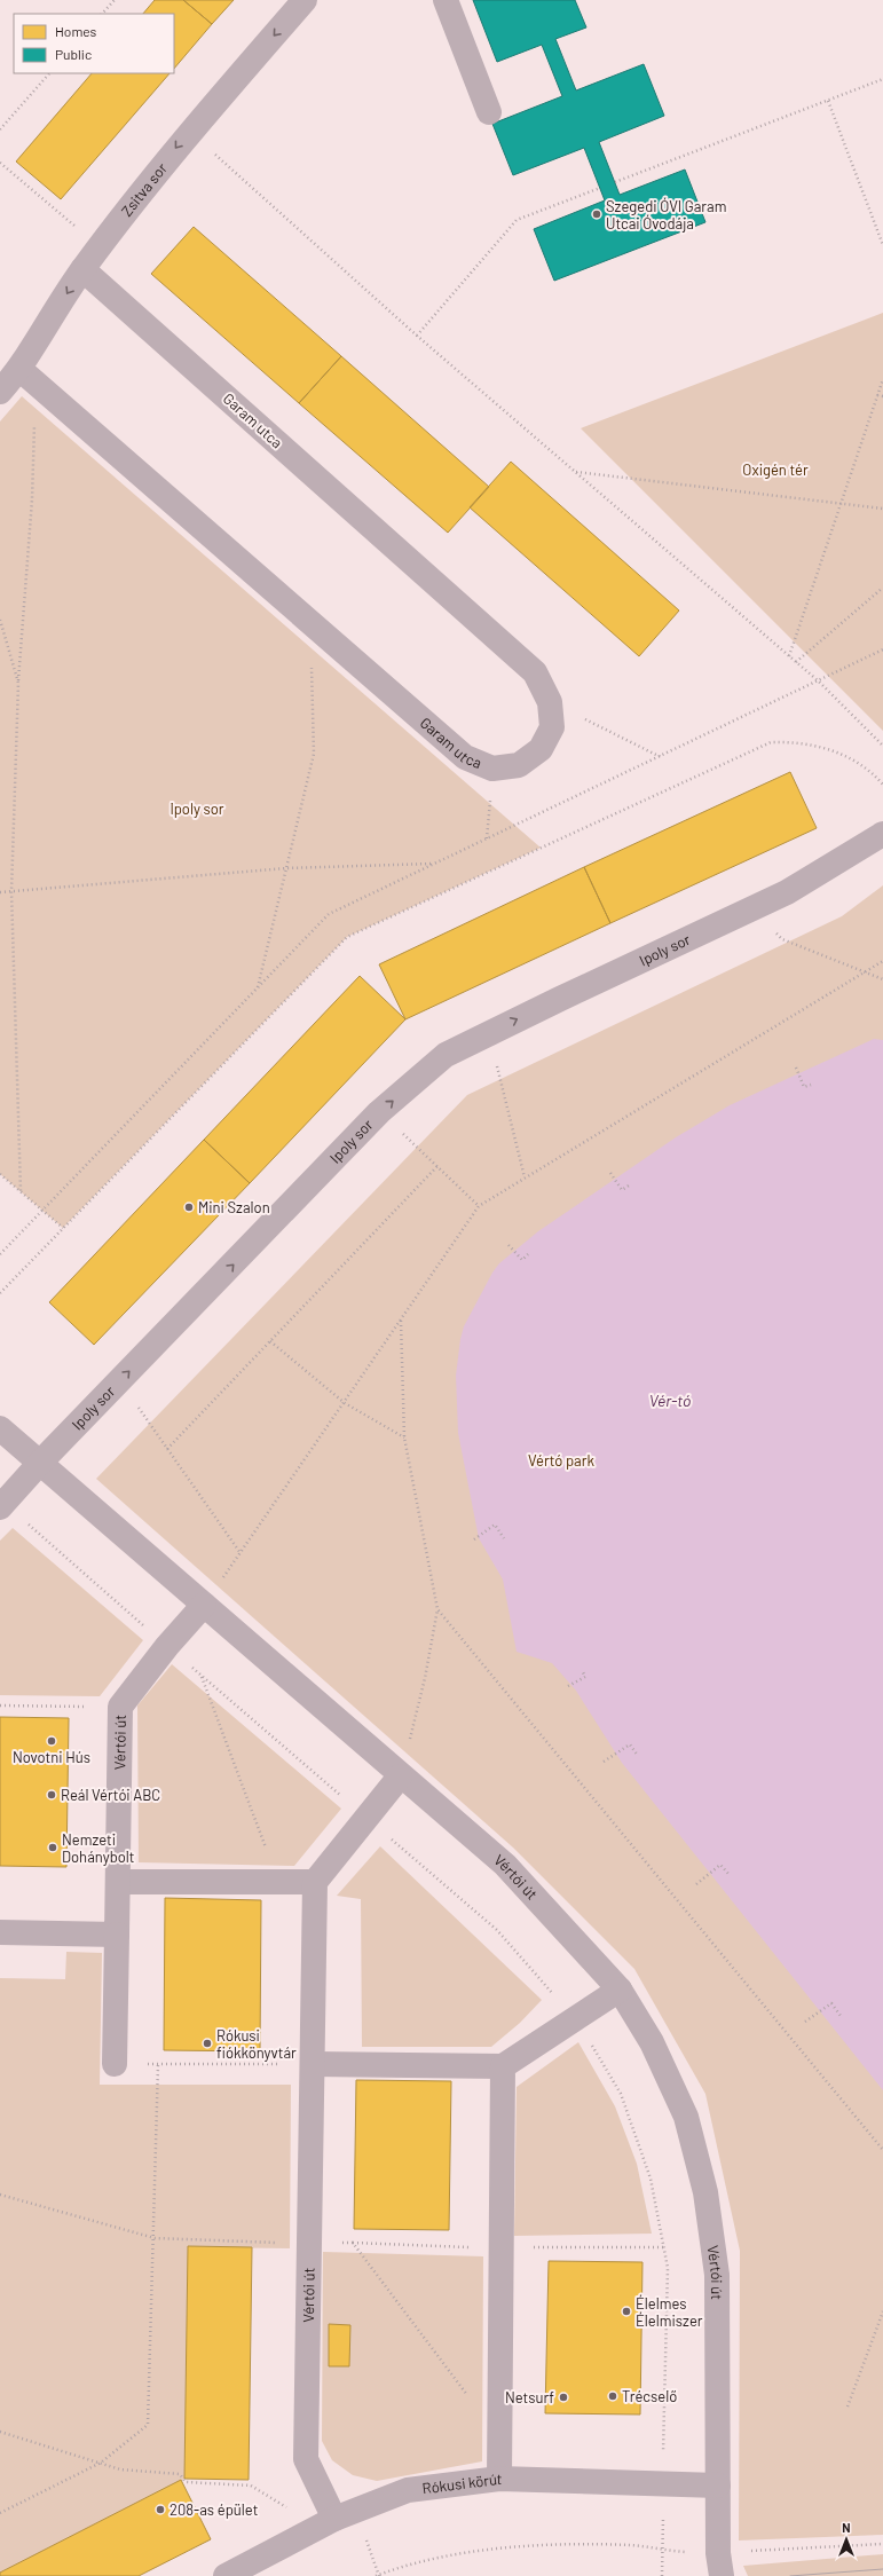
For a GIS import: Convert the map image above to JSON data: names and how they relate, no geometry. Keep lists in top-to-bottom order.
{
  "streets": {
    "street": [
      "Zsitva sor",
      "Garam utca",
      "Ipoly sor",
      "Vértói út",
      "Rókusi körút"
    ]
  },
  "crossings": [
    ["Zsitva sor", "Garam utca"],
    ["Ipoly sor", "Vértói út"],
    ["Vértói út", "Rókusi körút"]
  ],
  "one_way": ["Zsitva sor", "Ipoly sor"],
  "water": ["Vér-tó"],
  "parks": ["Oxigén tér", "Ipoly sor", "Vértó park"],
  "places": [
    "Szegedi ÓVI Garam Utcai Óvodája",
    "Mini Szalon",
    "Novotni Hús",
    "Reál Vértói ABC",
    "Nemzeti Dohánybolt",
    "Rókusi fiókkönyvtár",
    "Élelmes Élelmiszer",
    "Trécselő",
    "Netsurf",
    "208-as épület"
  ],
  "legend": ["Homes", "Public"],
  "north": "top"
}
